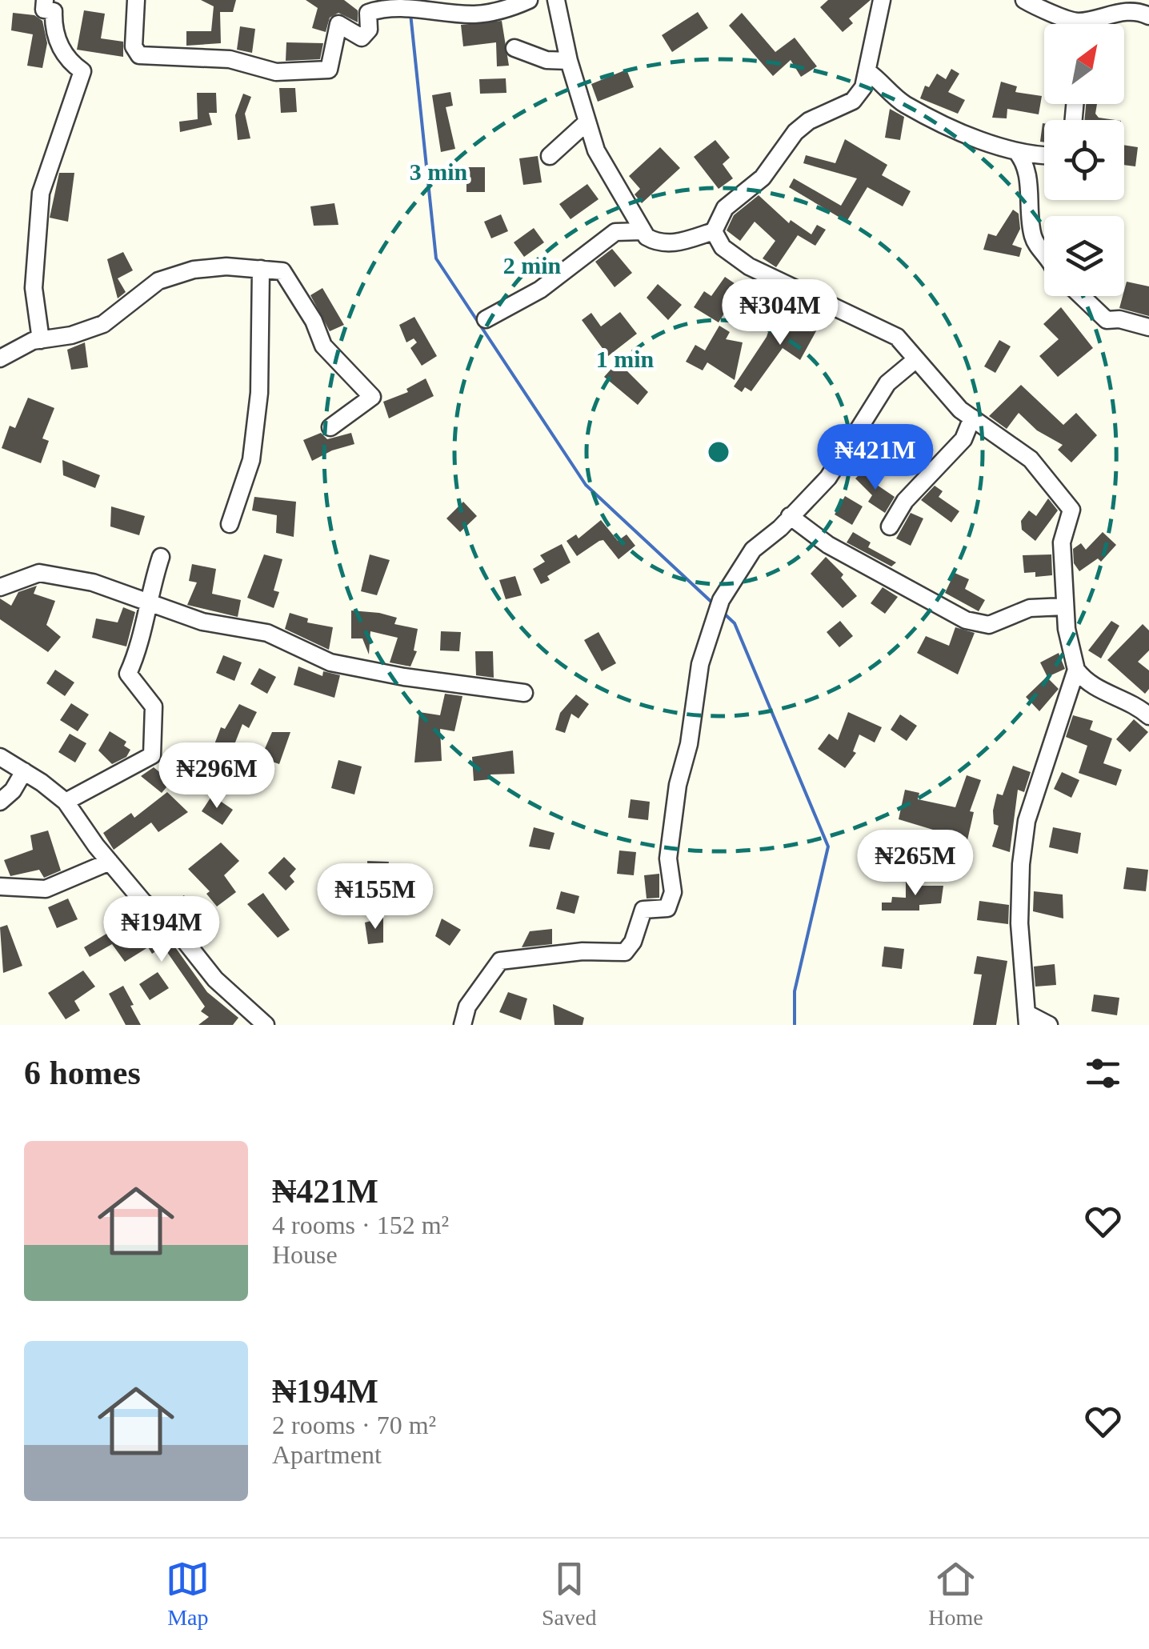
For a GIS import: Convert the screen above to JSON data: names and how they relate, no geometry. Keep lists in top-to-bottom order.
{
  "north": "top right",
  "page": {
    "price": [
      "₦304M",
      "₦421M",
      "₦296M",
      "₦265M",
      "₦155M",
      "₦194M"
    ],
    "heading": "6 homes",
    "list": [
      {
        "name": "₦421M",
        "note": "4 rooms · 152 m² · House"
      },
      {
        "name": "₦194M",
        "note": "2 rooms · 70 m² · Apartment"
      }
    ],
    "tabs": ["Map", "Saved", "Home"]
  },
  "rings": ["3 min", "2 min", "1 min"]
}
